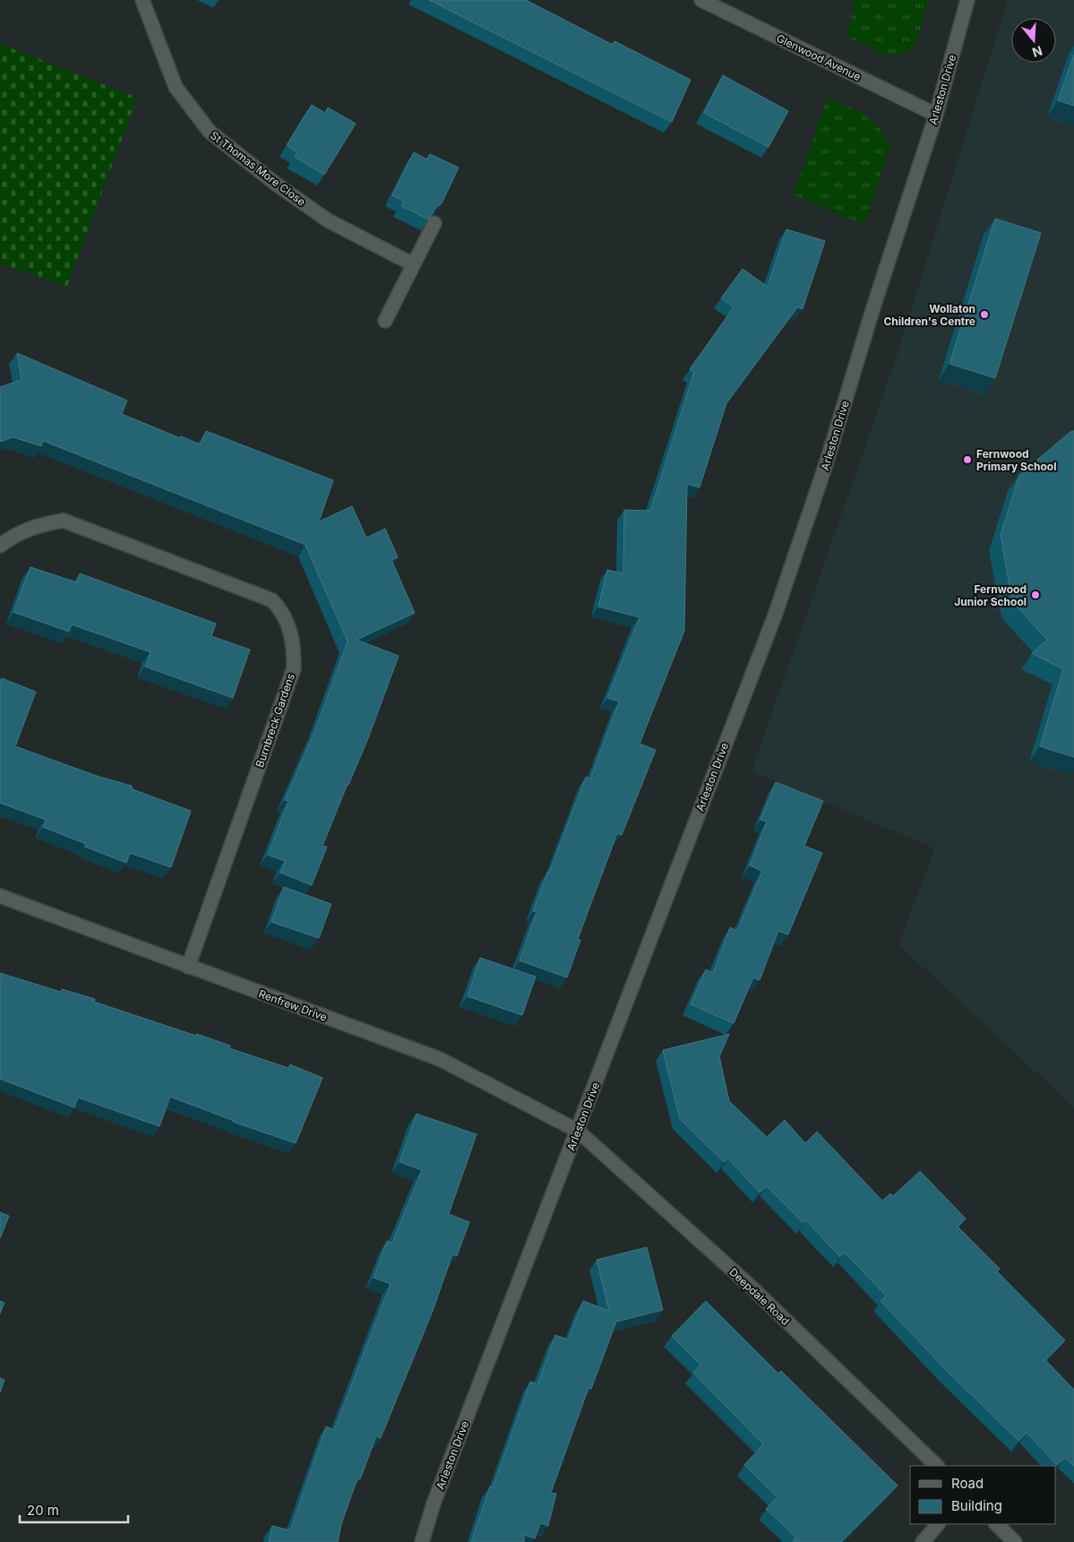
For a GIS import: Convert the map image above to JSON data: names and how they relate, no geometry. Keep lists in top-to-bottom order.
{
  "streets": {
    "street": [
      "Glenwood Avenue",
      "Arleston Drive",
      "St Thomas More Close",
      "Burnbreck Gardens",
      "Renfrew Drive",
      "Deepdale Road"
    ]
  },
  "crossings": [
    ["Glenwood Avenue", "Arleston Drive"],
    ["Arleston Drive", "Renfrew Drive"],
    ["Arleston Drive", "Deepdale Road"],
    ["Burnbreck Gardens", "Renfrew Drive"],
    ["Renfrew Drive", "Deepdale Road"]
  ],
  "places": ["Wollaton Children's Centre", "Fernwood Primary School", "Fernwood Junior School"],
  "legend": ["Road", "Building"],
  "scale_bar": "20 m",
  "north": "bottom"
}
